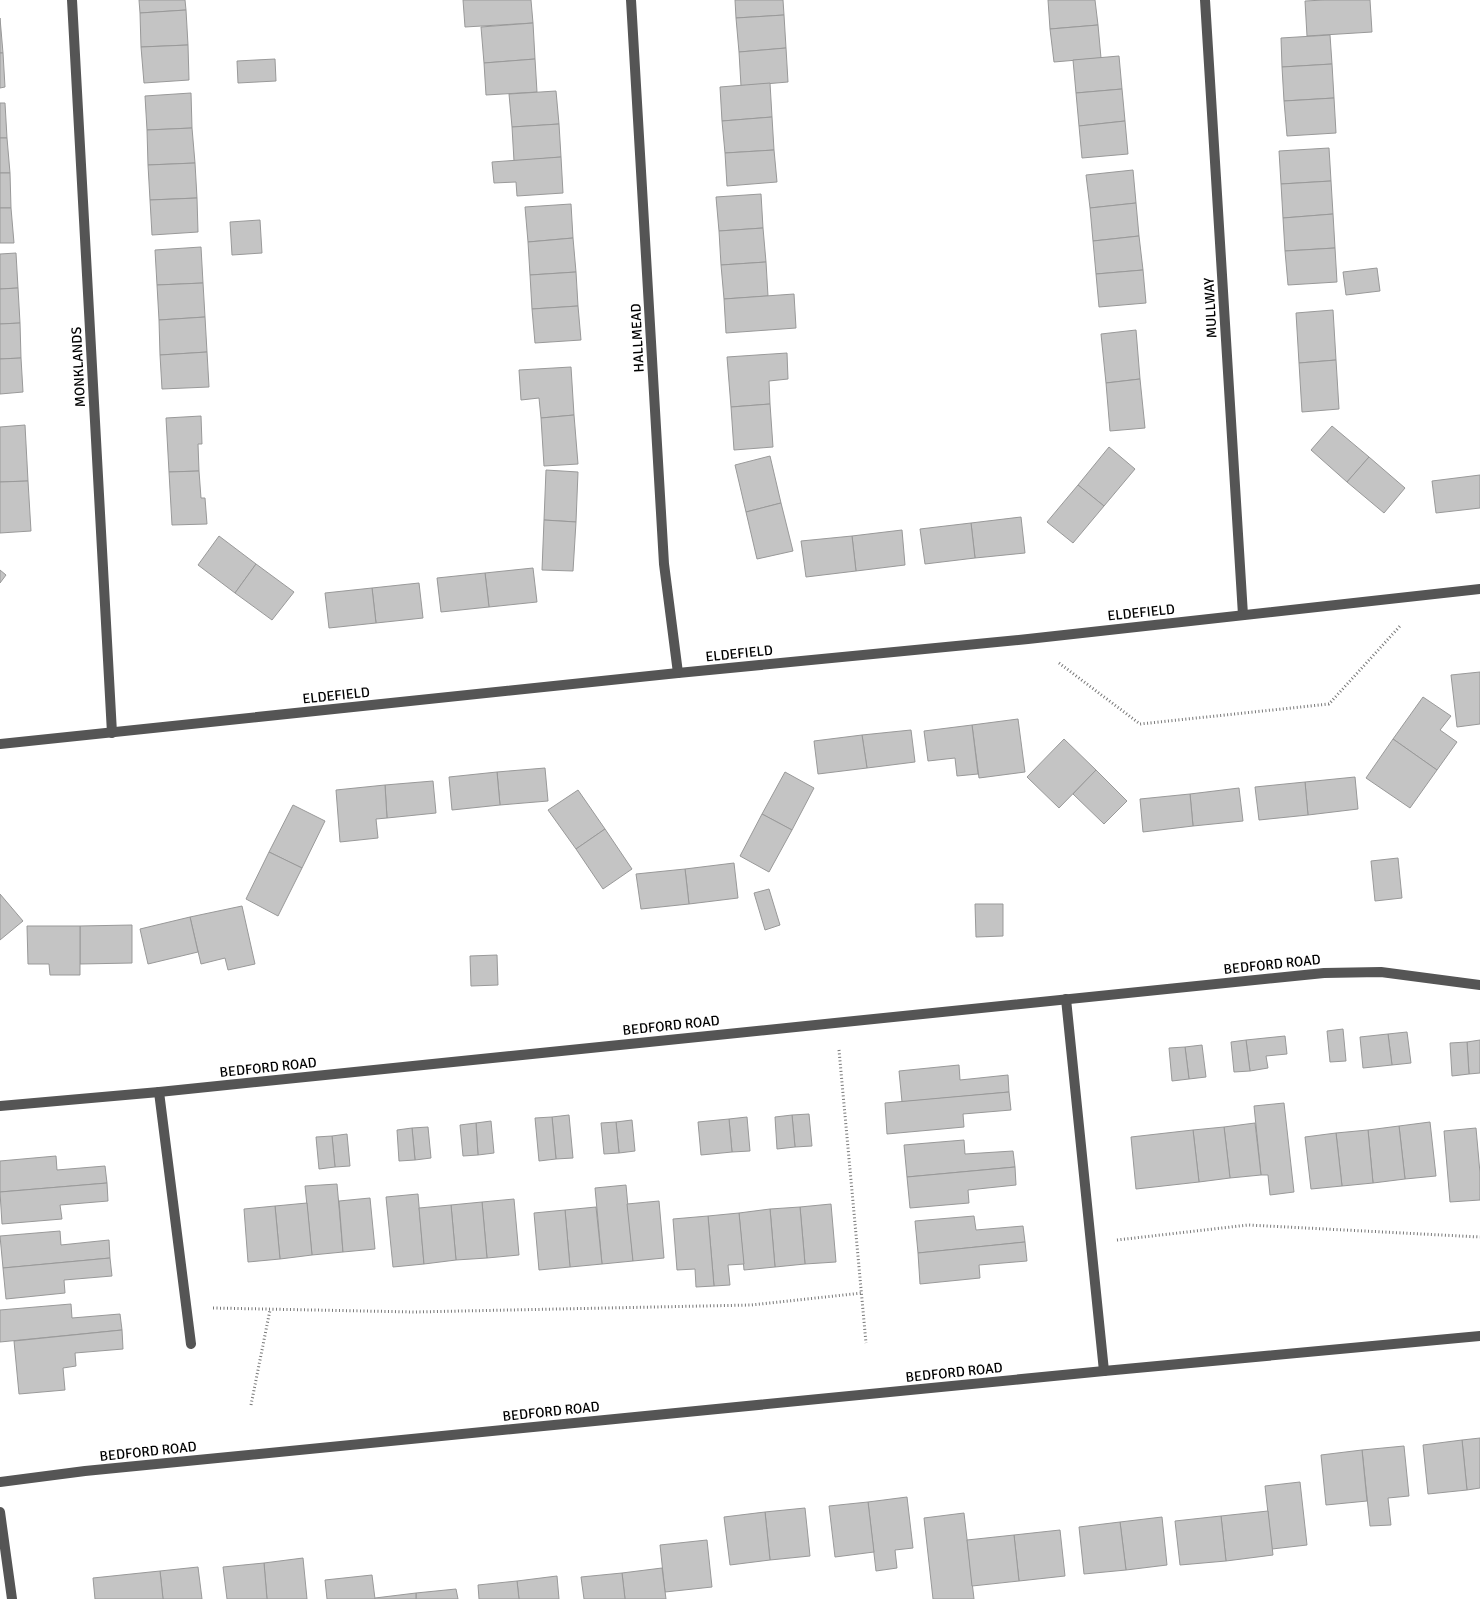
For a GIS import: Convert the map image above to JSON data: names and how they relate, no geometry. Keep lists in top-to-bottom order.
{
  "streets": {
    "street": [
      "MULLWAY",
      "HALLMEAD",
      "MONKLANDS",
      "ELDEFIELD",
      "BEDFORD ROAD"
    ]
  },
  "crossings": [
    ["MULLWAY", "ELDEFIELD"],
    ["HALLMEAD", "ELDEFIELD"],
    ["MONKLANDS", "ELDEFIELD"]
  ]
}
